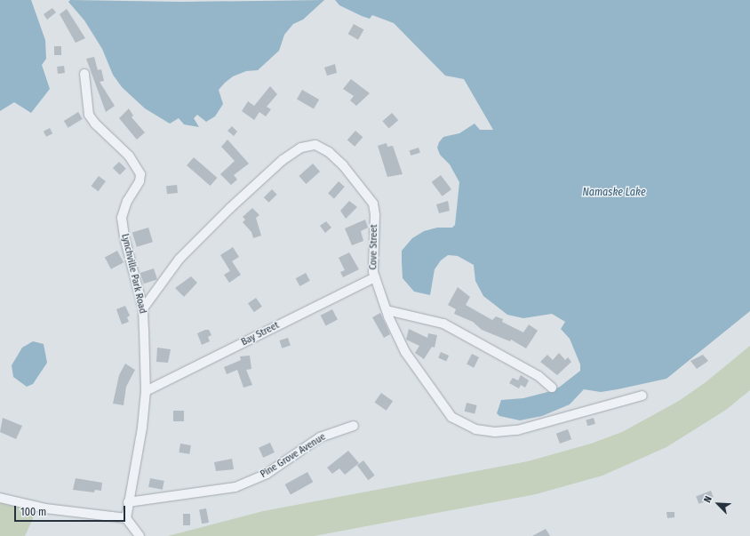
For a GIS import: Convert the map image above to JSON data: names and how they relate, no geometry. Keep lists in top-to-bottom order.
{
  "streets": {
    "street": [
      "Cove Street",
      "Lynchville Park Road",
      "Bay Street",
      "Pine Grove Avenue"
    ]
  },
  "crossings": [
    ["Cove Street", "Lynchville Park Road"],
    ["Cove Street", "Bay Street"],
    ["Lynchville Park Road", "Bay Street"],
    ["Lynchville Park Road", "Pine Grove Avenue"]
  ],
  "water": ["Namaske Lake"],
  "scale_bar": "100 m",
  "north": "top left"
}
